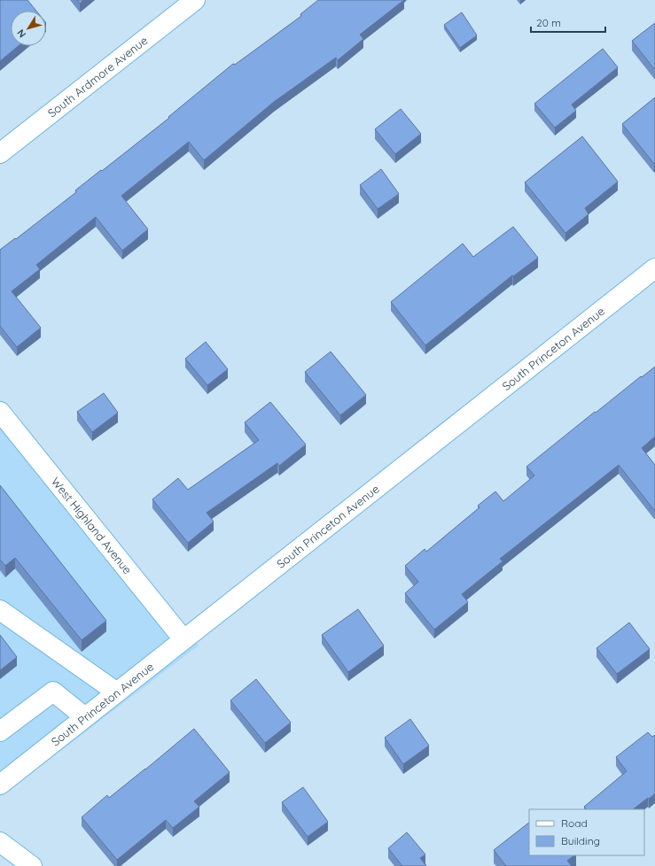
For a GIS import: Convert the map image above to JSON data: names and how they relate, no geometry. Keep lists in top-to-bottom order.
{
  "streets": {
    "street": ["South Ardmore Avenue", "South Princeton Avenue", "West Highland Avenue"]
  },
  "crossings": [
    ["South Princeton Avenue", "West Highland Avenue"]
  ],
  "legend": ["Road", "Building"],
  "scale_bar": "20 m",
  "north": "bottom left"
}
